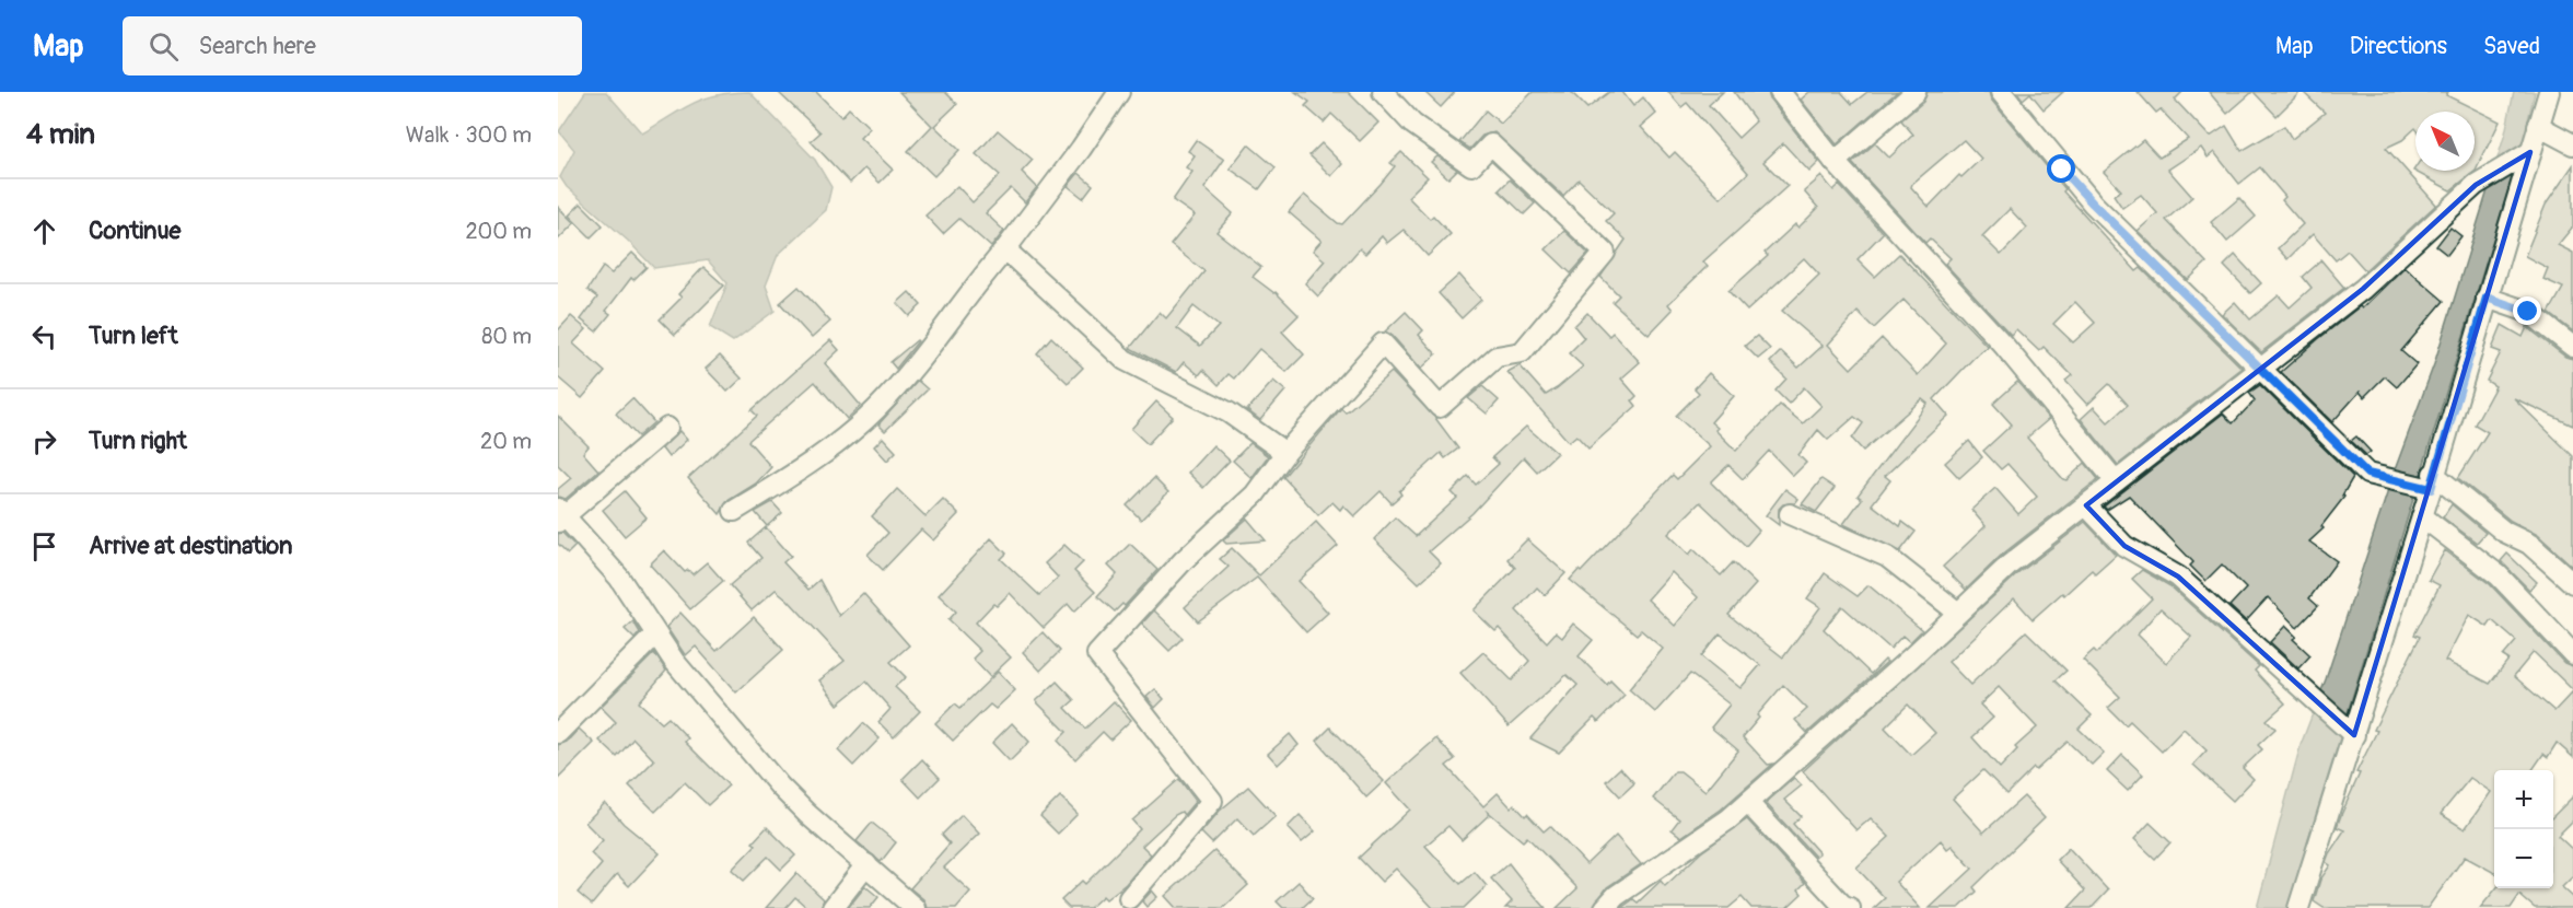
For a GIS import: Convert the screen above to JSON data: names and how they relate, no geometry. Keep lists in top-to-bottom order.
{
  "north": "top left",
  "page": {
    "header": "Map",
    "search": "Search here",
    "nav": ["Map", "Directions", "Saved"],
    "heading": ["4 min", "Walk · 300 m"],
    "list": [
      ["Continue", "200 m"],
      ["Turn left", "80 m"],
      ["Turn right", "20 m"],
      "Arrive at destination"
    ],
    "map_buttons": ["+", "−"]
  }
}
